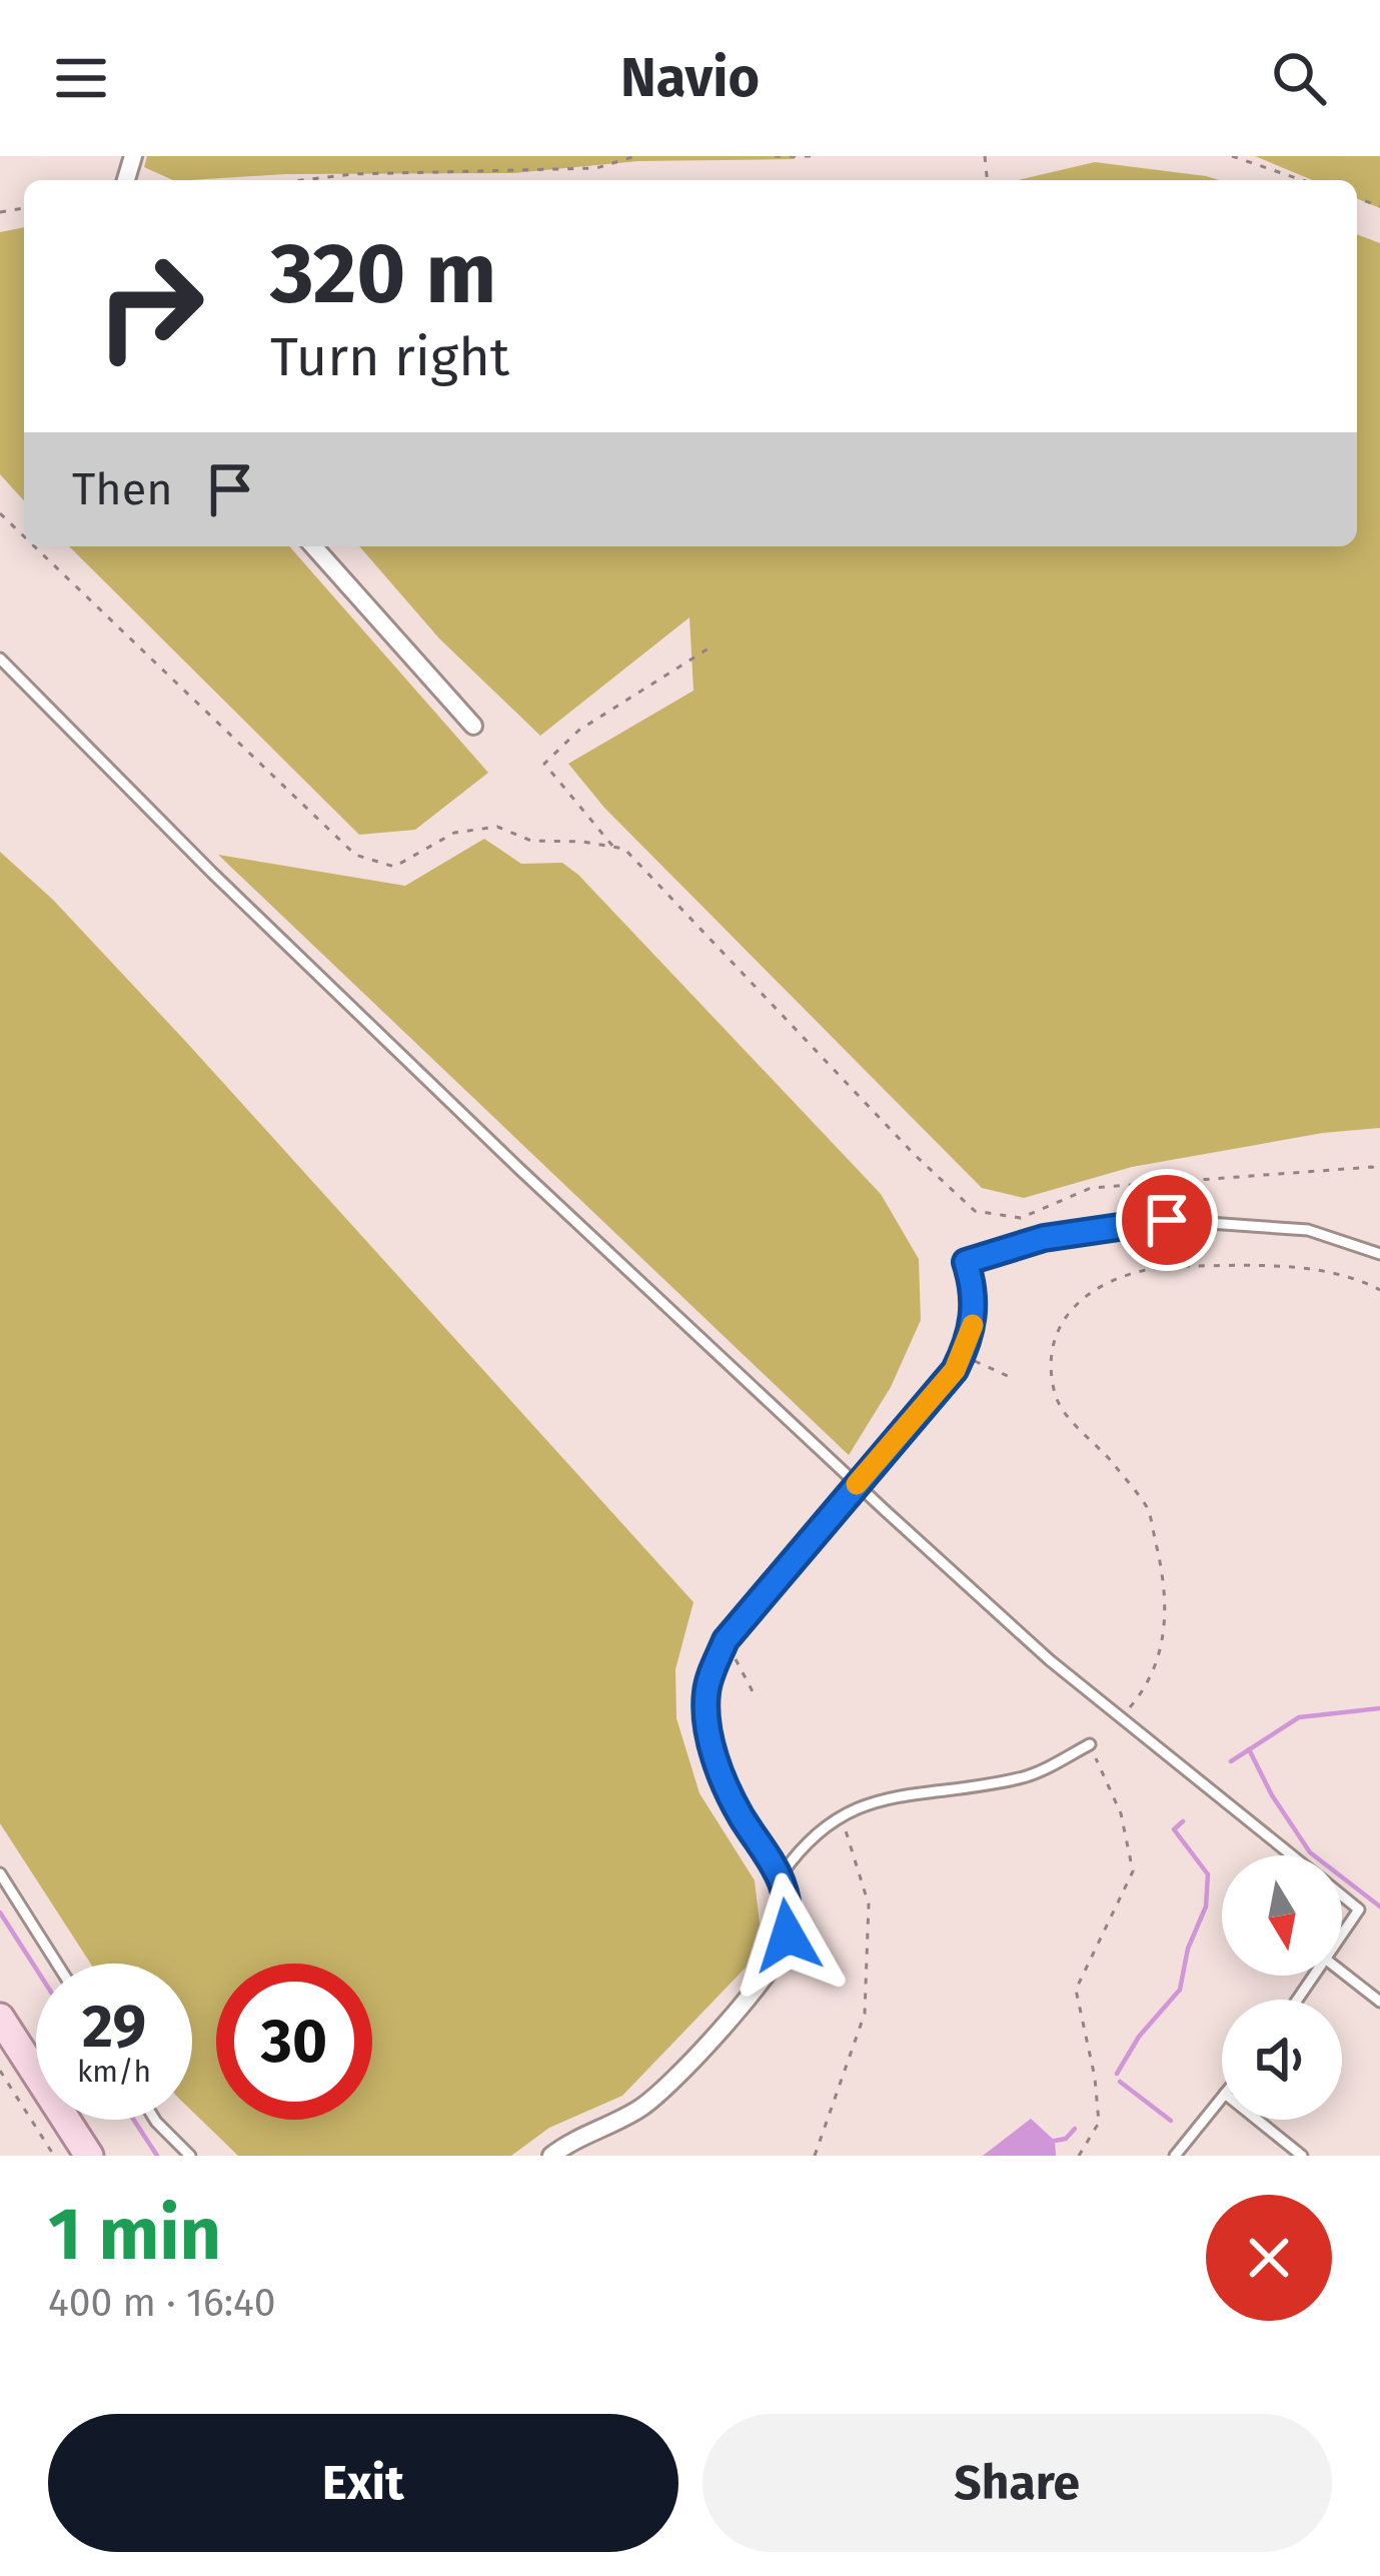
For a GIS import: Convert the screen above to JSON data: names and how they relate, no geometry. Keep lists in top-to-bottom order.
{
  "north": "bottom",
  "page": {
    "header": "Navio",
    "turn": ["320 m", "Turn right"],
    "then": "Then",
    "speed": "29 km/h",
    "limit": "30",
    "heading": ["1 min", "400 m · 16:40"],
    "buttons": ["Exit", "Share"]
  }
}
